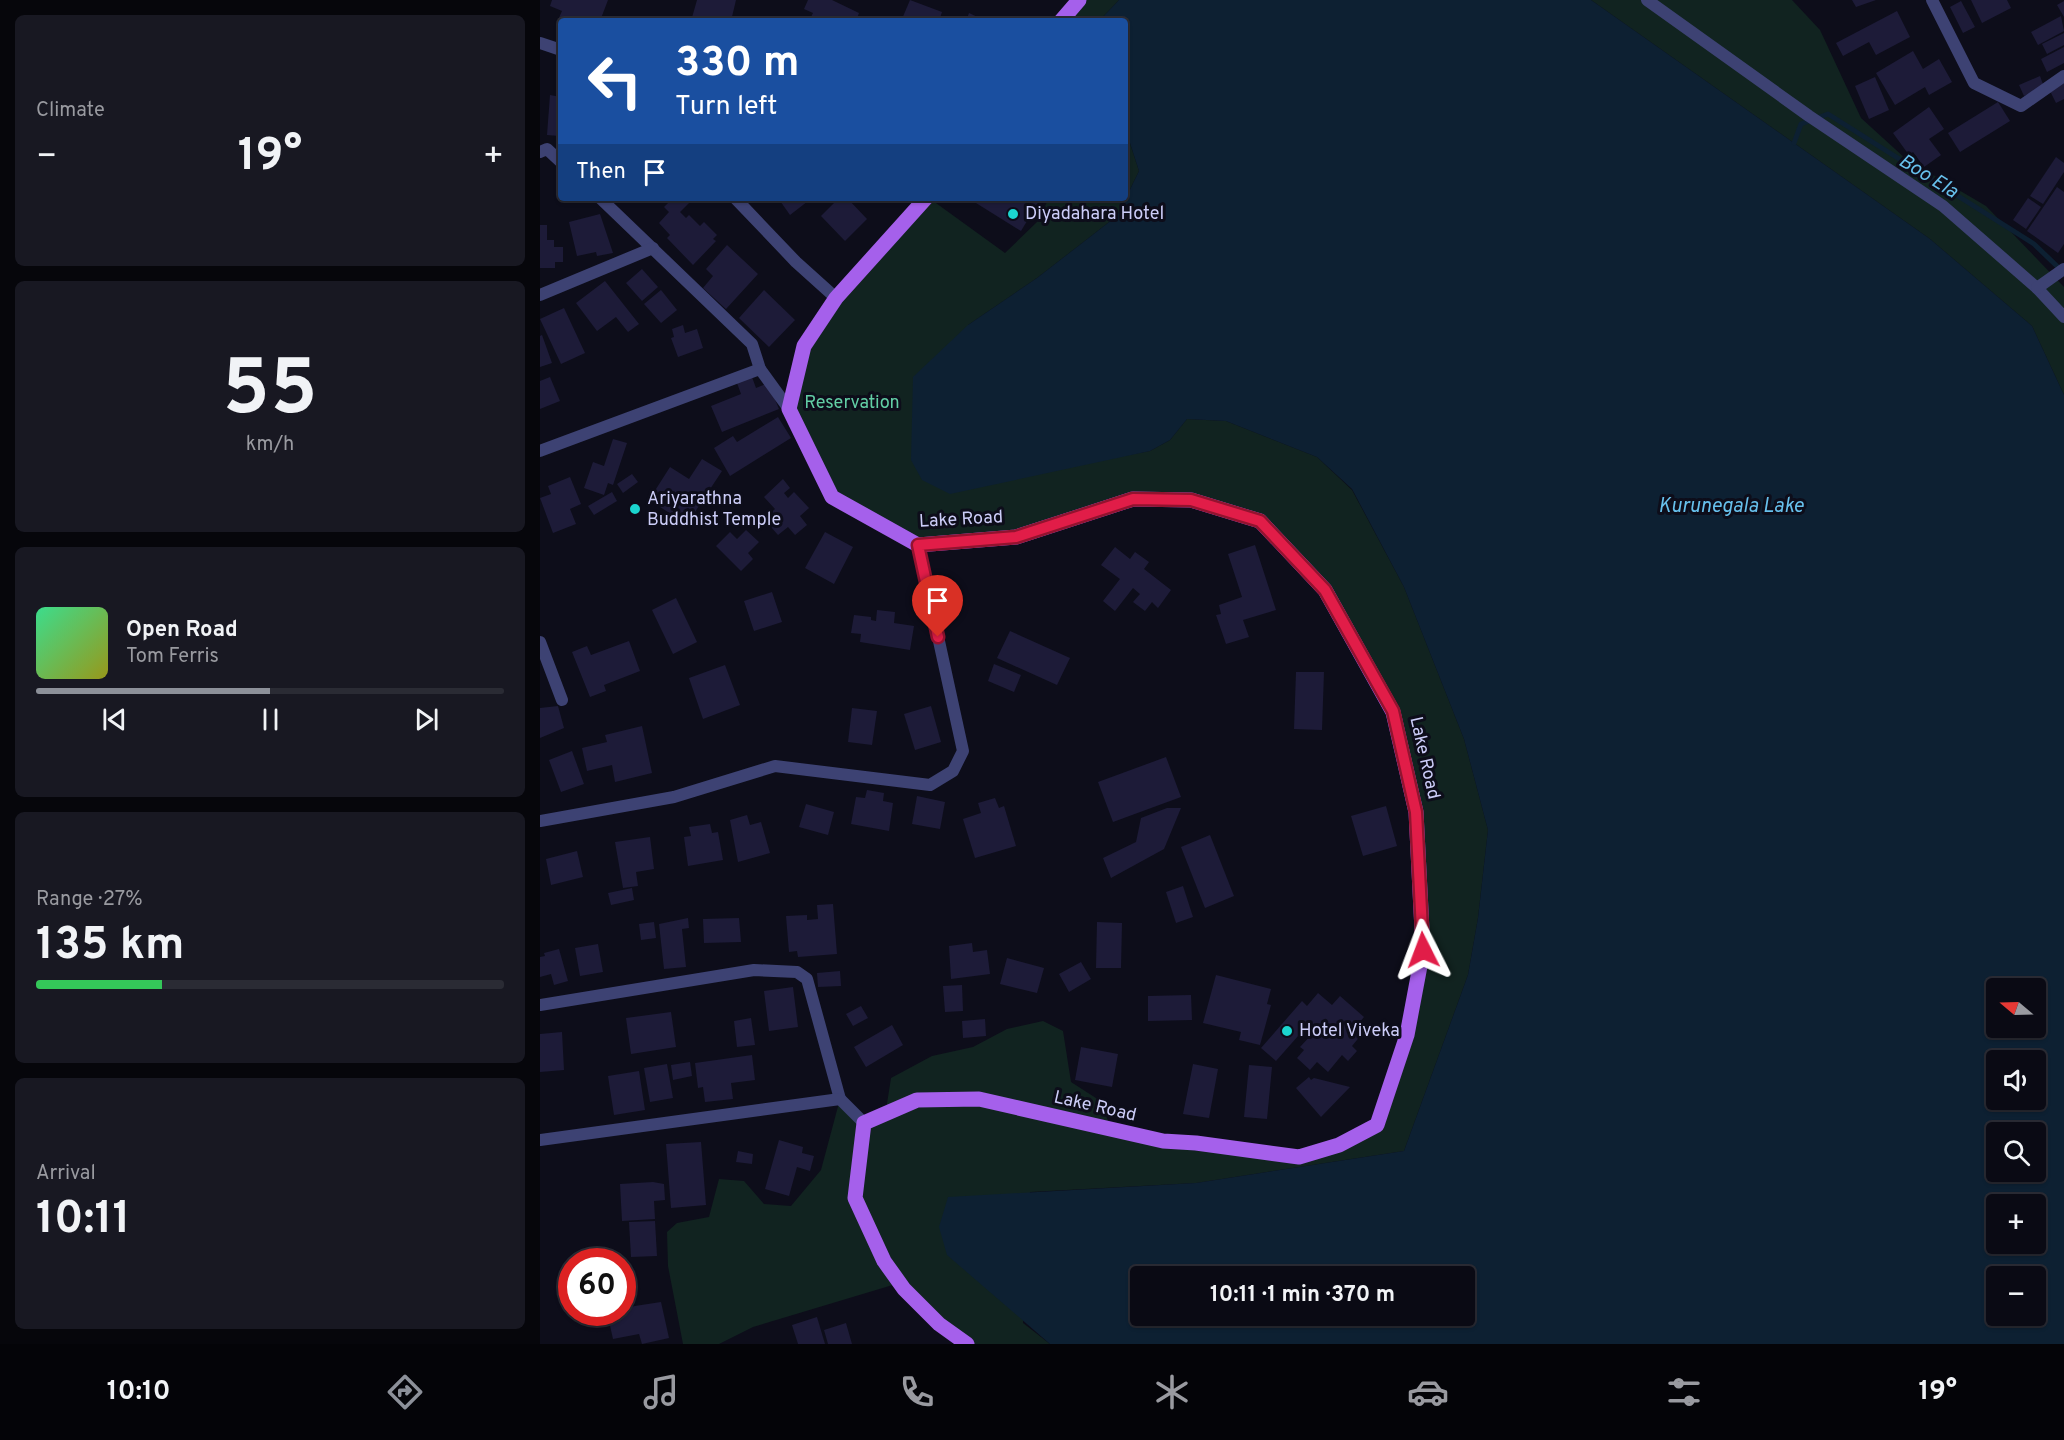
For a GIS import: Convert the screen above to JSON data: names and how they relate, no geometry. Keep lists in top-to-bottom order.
{
  "streets": {
    "main road": ["Lake Road"]
  },
  "water": ["Boo Ela", "Kurunegala Lake"],
  "parks": ["Reservation"],
  "places": ["Diyadahara Hotel", "Ariyarathna Buddhist Temple", "Hotel Viveka"],
  "north": "left",
  "page": {
    "tile": [
      "Climate",
      ["55", "km/h"],
      ["Range · 27%", "135 km"],
      ["Arrival", "10:11"]
    ],
    "turn": ["330 m", "Turn left"],
    "heat": ["−", "19°", "+"],
    "then": "Then",
    "song": ["Open Road", "Tom Ferris"],
    "map_buttons": ["+", "−"],
    "limit": "60",
    "trip": "10:11 · 1 min · 370 m",
    "tabs": ["10:10", "19°"]
  }
}
